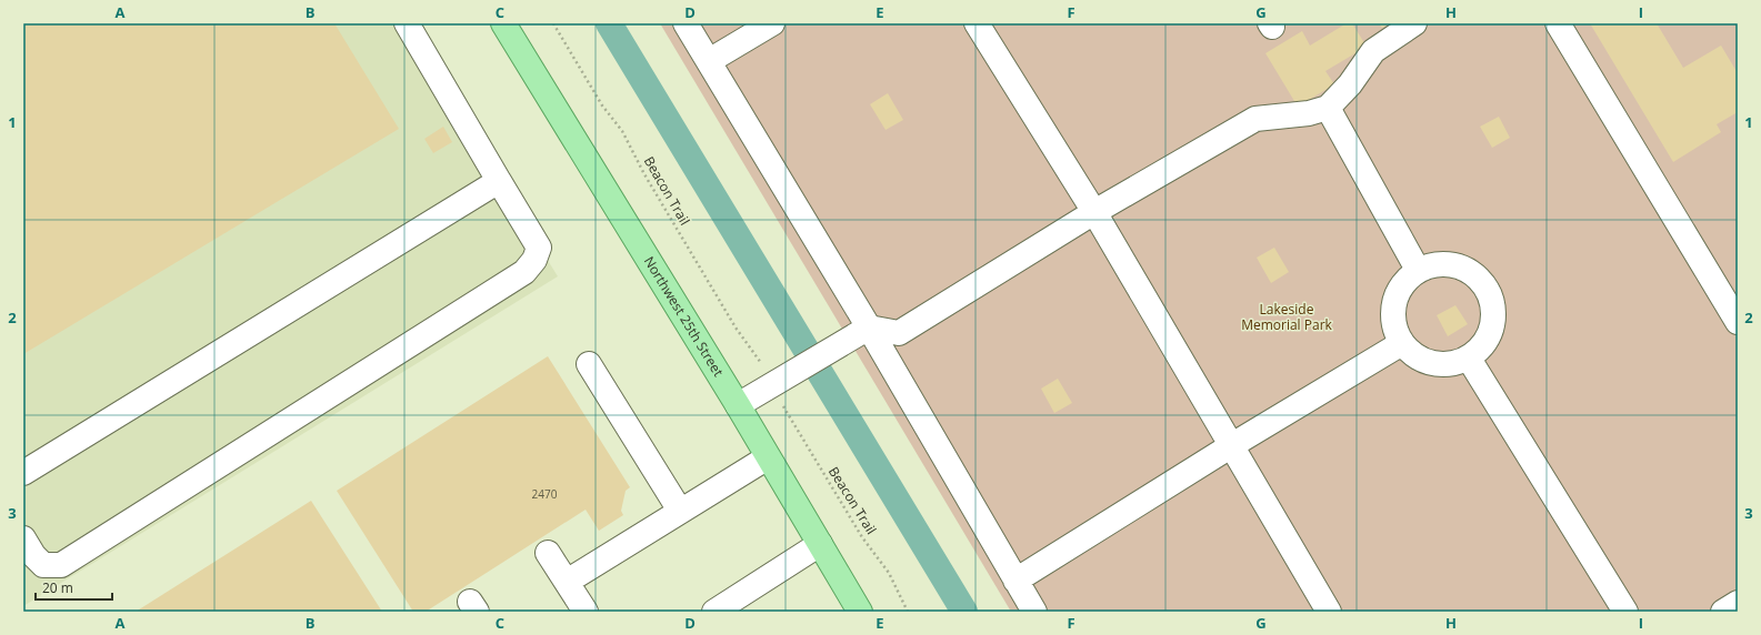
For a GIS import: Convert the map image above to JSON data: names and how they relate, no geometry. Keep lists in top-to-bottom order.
{
  "streets": {
    "main road": ["Northwest 25th Street"],
    "path": ["Beacon Trail"]
  },
  "parks": ["Lakeside Memorial Park"],
  "house_numbers": ["2470"],
  "scale_bar": "20 m",
  "grid": {
    "columns": [
      "A",
      "B",
      "C",
      "D",
      "E",
      "F",
      "G",
      "H",
      "I"
    ],
    "rows": ["1", "2", "3"]
  }
}
